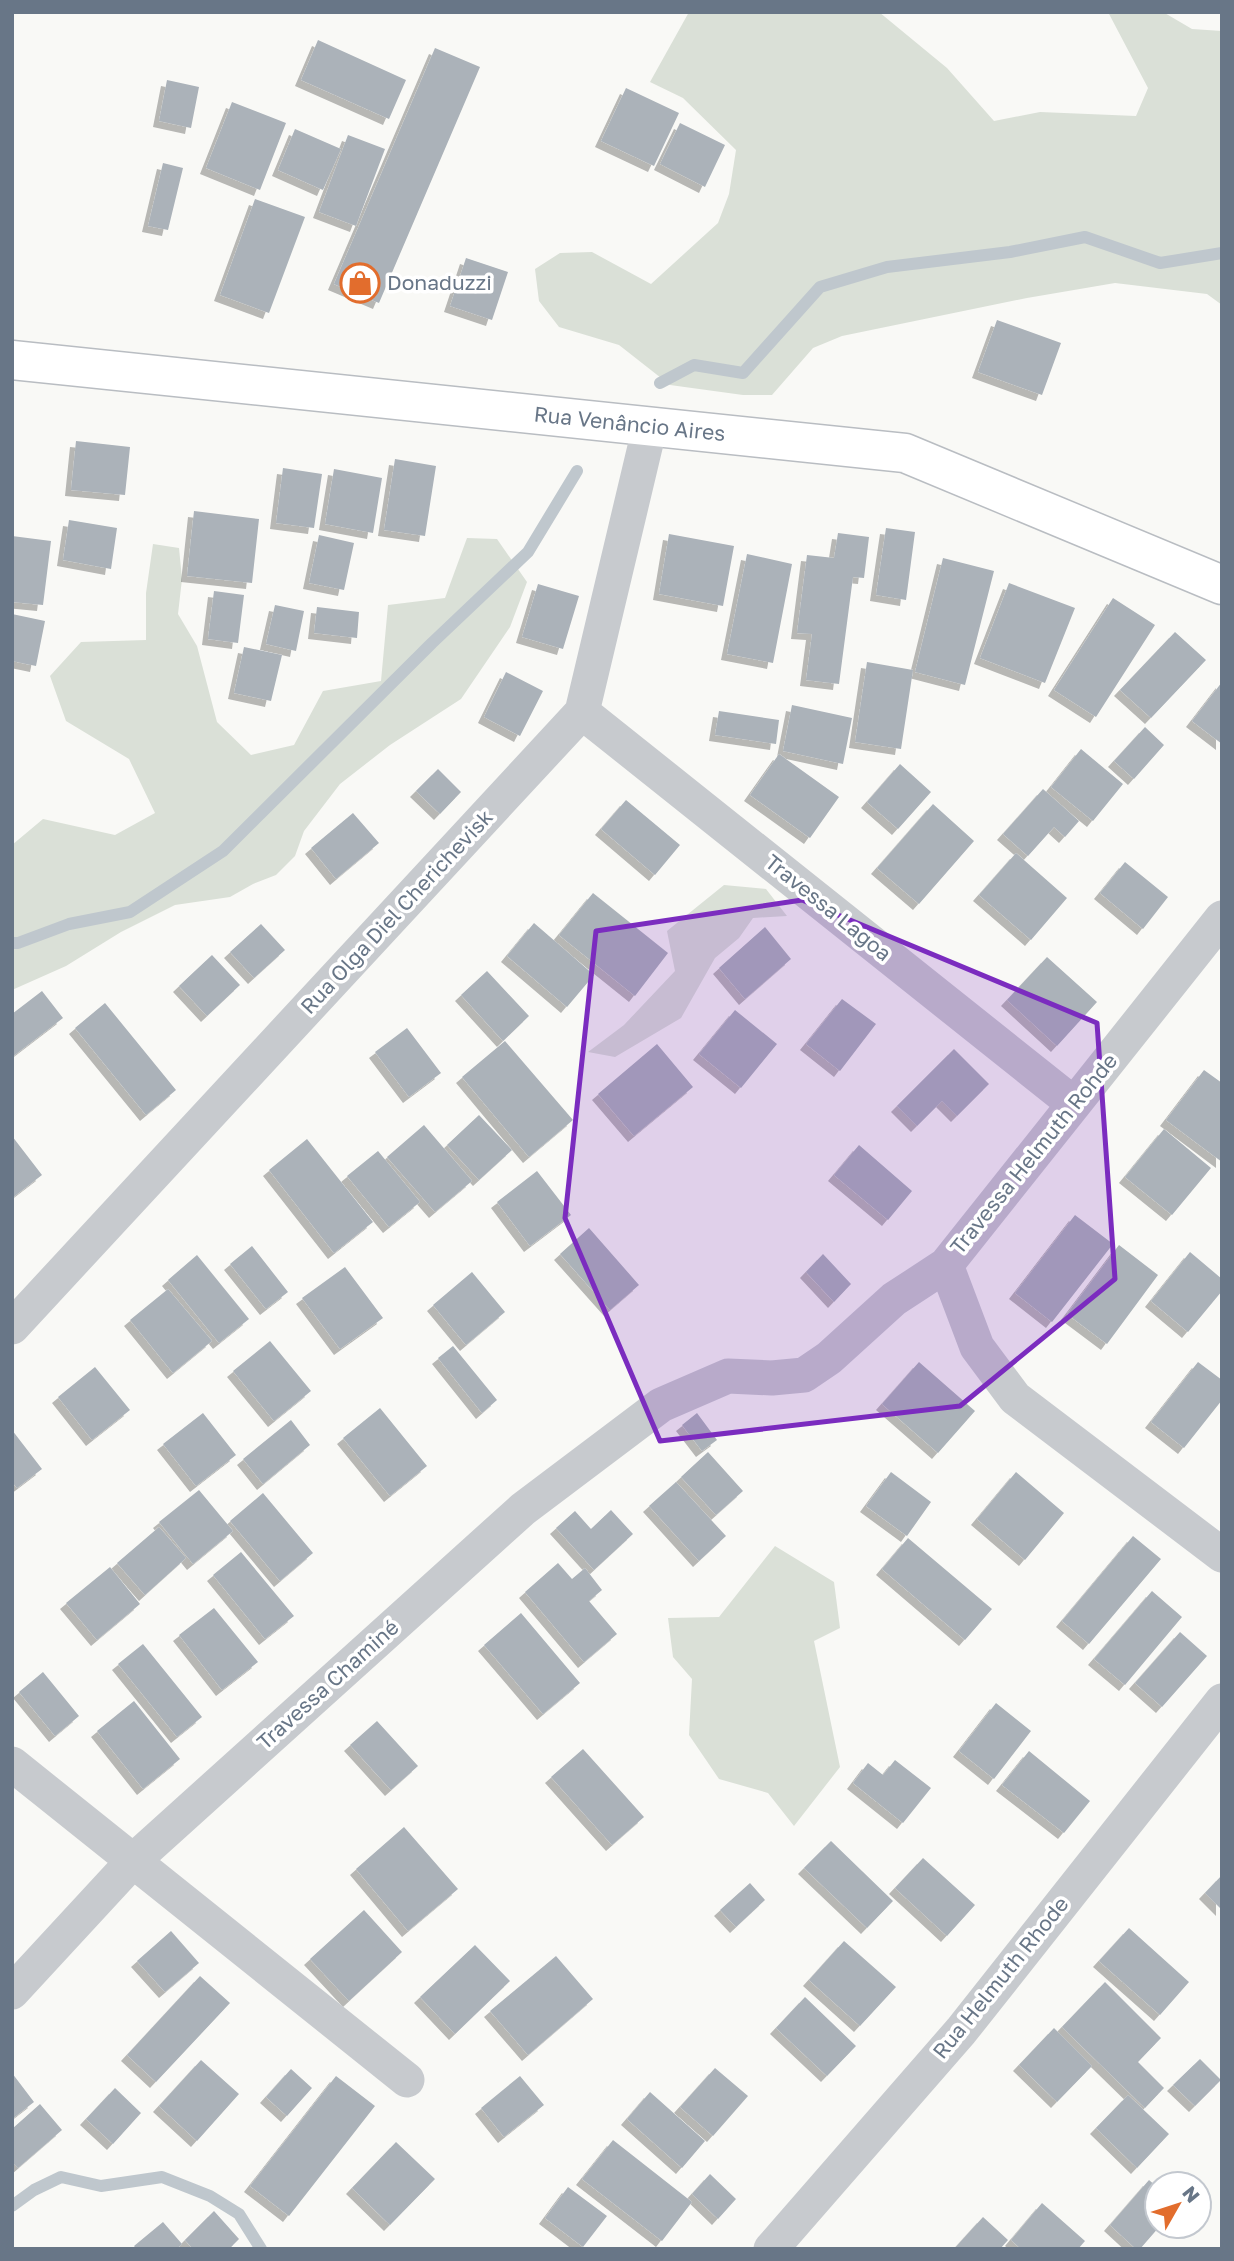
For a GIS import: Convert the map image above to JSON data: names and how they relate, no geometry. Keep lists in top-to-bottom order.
{
  "streets": {
    "street": [
      "Rua Venâncio Aires",
      "Travessa Lagoa",
      "Rua Olga Diel Cherichevisk",
      "Travessa Helmuth Rohde",
      "Travessa Chaminé",
      "Rua Helmuth Rhode"
    ]
  },
  "crossings": [
    ["Rua Venâncio Aires", "Rua Olga Diel Cherichevisk"],
    ["Travessa Lagoa", "Rua Olga Diel Cherichevisk"],
    ["Travessa Lagoa", "Travessa Helmuth Rohde"],
    ["Travessa Helmuth Rohde", "Travessa Chaminé"]
  ],
  "places": {
    "shop": ["Donaduzzi"]
  },
  "north": "top right"
}
